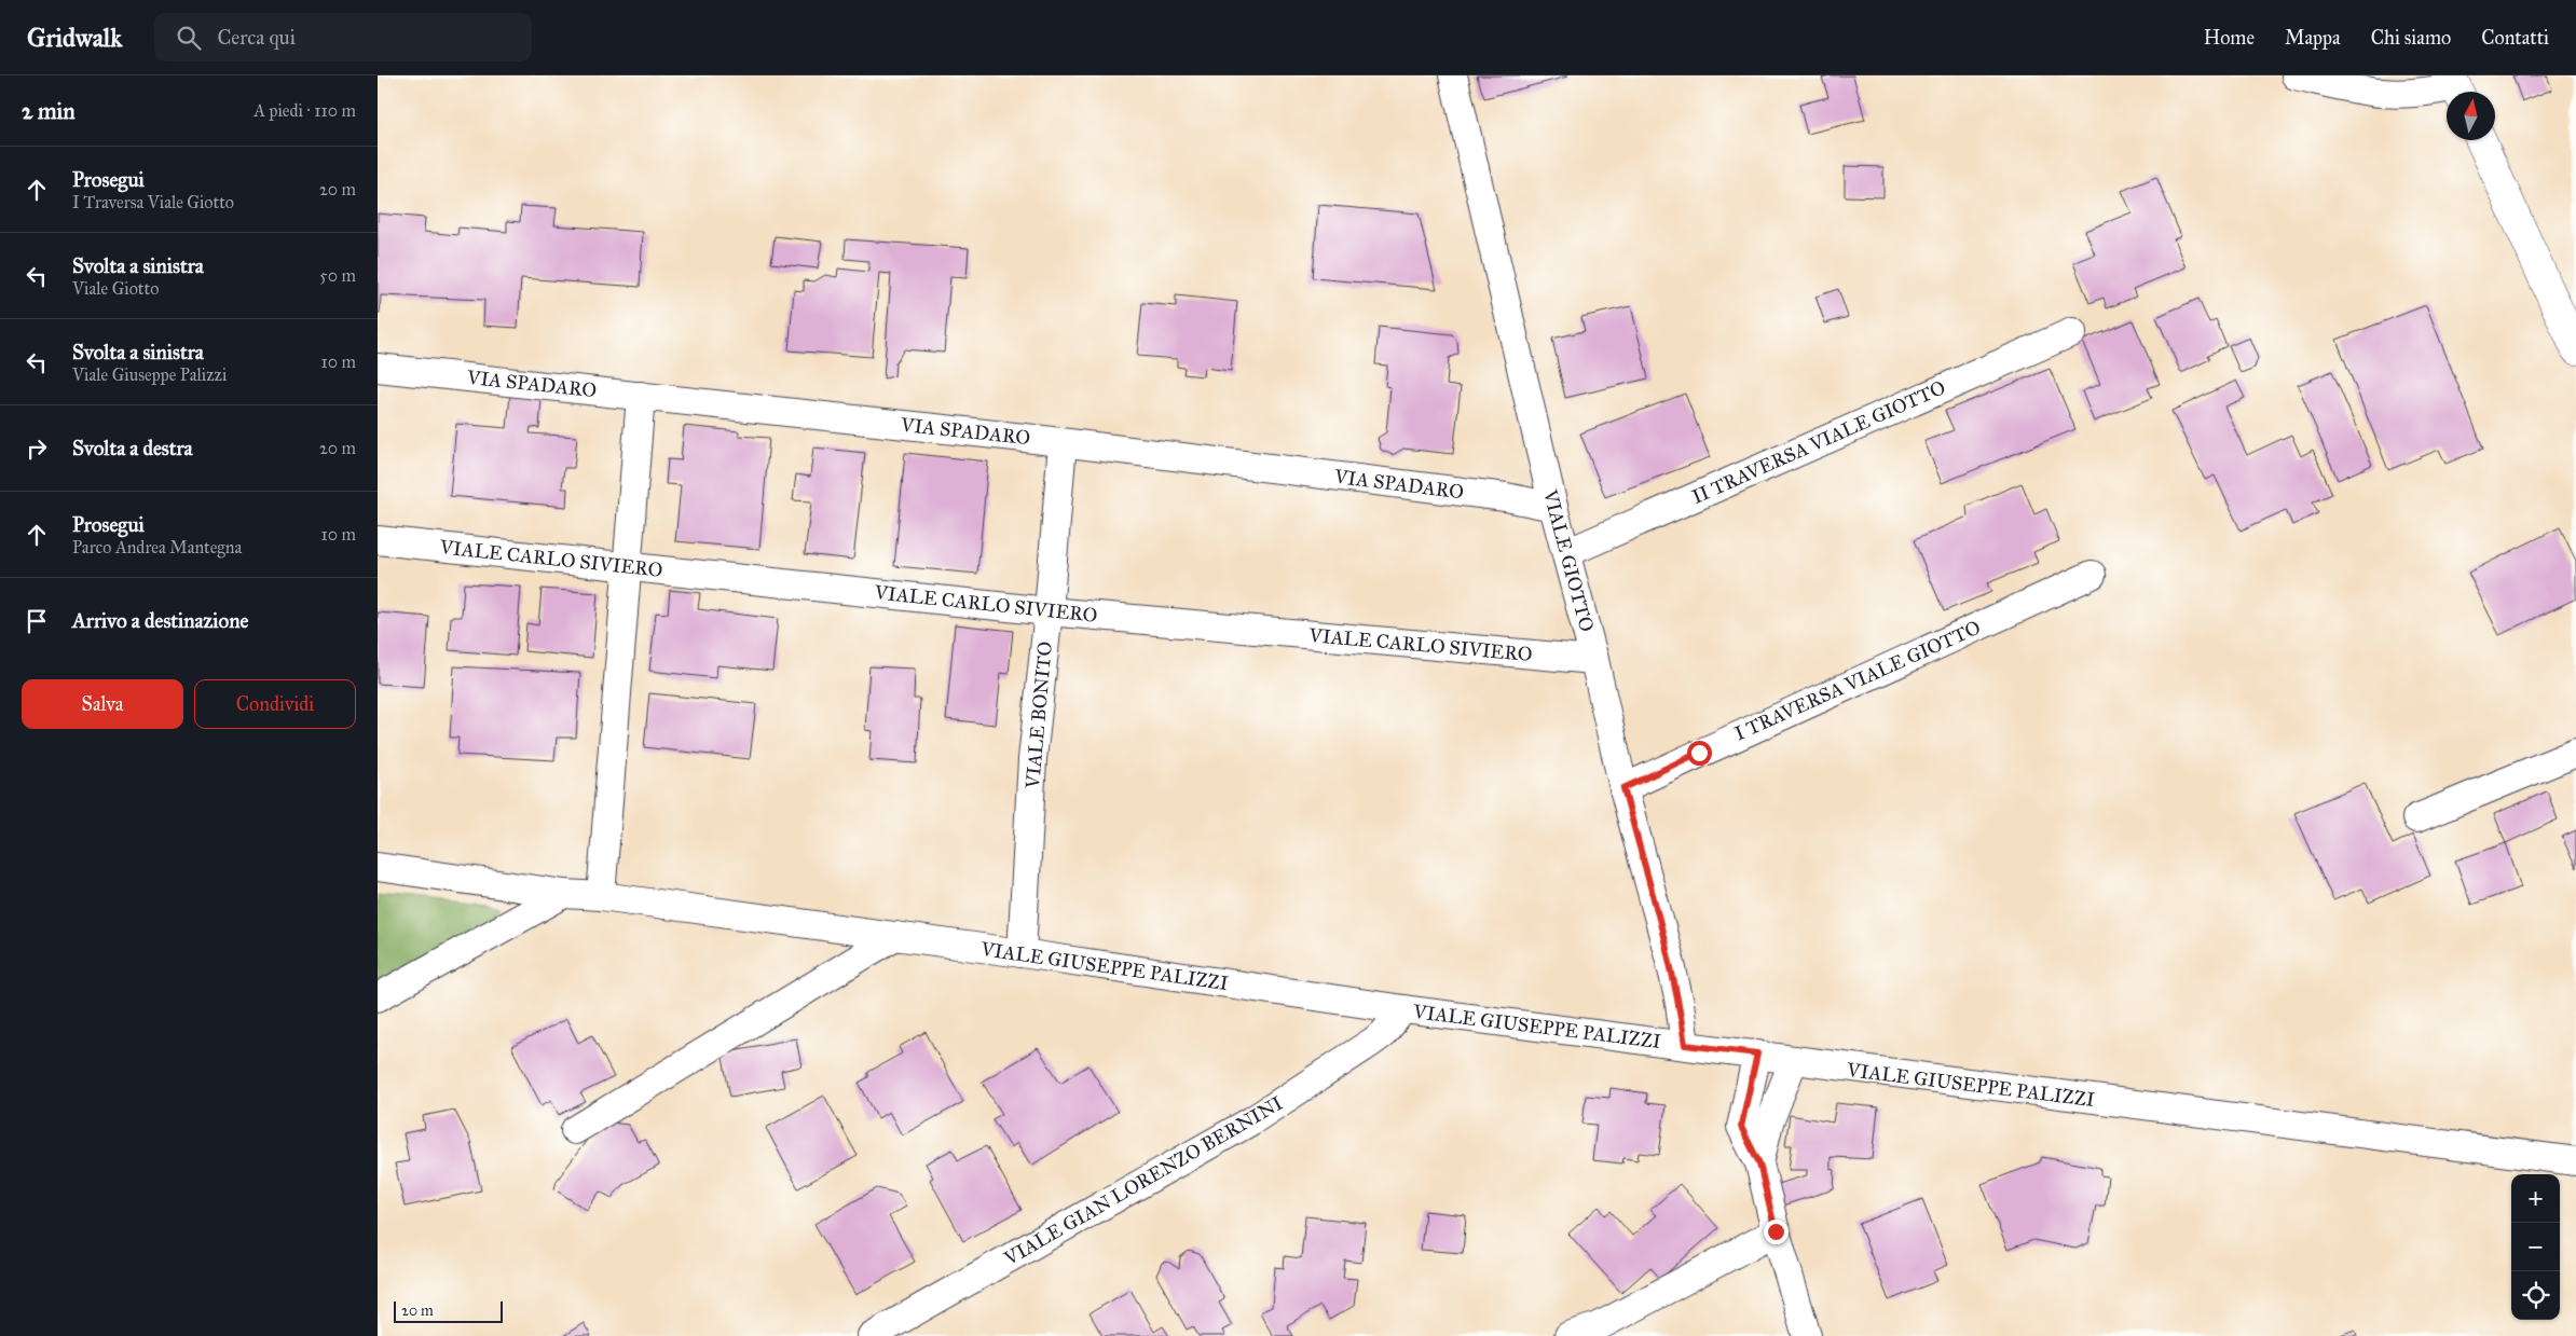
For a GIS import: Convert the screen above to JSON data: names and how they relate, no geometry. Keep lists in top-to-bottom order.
{
  "streets": {
    "street": [
      "VIA SPADARO",
      "II TRAVERSA VIALE GIOTTO",
      "VIALE CARLO SIVIERO",
      "VIALE GIOTTO",
      "I TRAVERSA VIALE GIOTTO",
      "VIALE BONITO",
      "VIALE GIUSEPPE PALIZZI",
      "VIALE GIAN LORENZO BERNINI"
    ]
  },
  "crossings": [
    ["VIA SPADARO", "VIALE GIOTTO"],
    ["VIA SPADARO", "VIALE BONITO"],
    ["II TRAVERSA VIALE GIOTTO", "VIALE GIOTTO"],
    ["VIALE CARLO SIVIERO", "VIALE GIOTTO"],
    ["VIALE CARLO SIVIERO", "VIALE BONITO"],
    ["VIALE GIOTTO", "I TRAVERSA VIALE GIOTTO"],
    ["VIALE GIOTTO", "VIALE GIUSEPPE PALIZZI"],
    ["VIALE BONITO", "VIALE GIUSEPPE PALIZZI"],
    ["VIALE GIUSEPPE PALIZZI", "VIALE GIAN LORENZO BERNINI"]
  ],
  "scale_bar": "20 m",
  "north": "top",
  "page": {
    "header": "Gridwalk",
    "search": "Cerca qui",
    "nav": [
      "Home",
      "Mappa",
      "Chi siamo",
      "Contatti"
    ],
    "heading": ["2 min", "A piedi · 110 m"],
    "list": [
      ["Prosegui", "I Traversa Viale Giotto", "20 m"],
      ["Svolta a sinistra", "Viale Giotto", "50 m"],
      ["Svolta a sinistra", "Viale Giuseppe Palizzi", "10 m"],
      ["Svolta a destra", "20 m"],
      ["Prosegui", "Parco Andrea Mantegna", "10 m"],
      "Arrivo a destinazione"
    ],
    "buttons": ["Salva", "Condividi"],
    "map_buttons": ["+", "−"],
    "scale": "20 m"
  }
}
